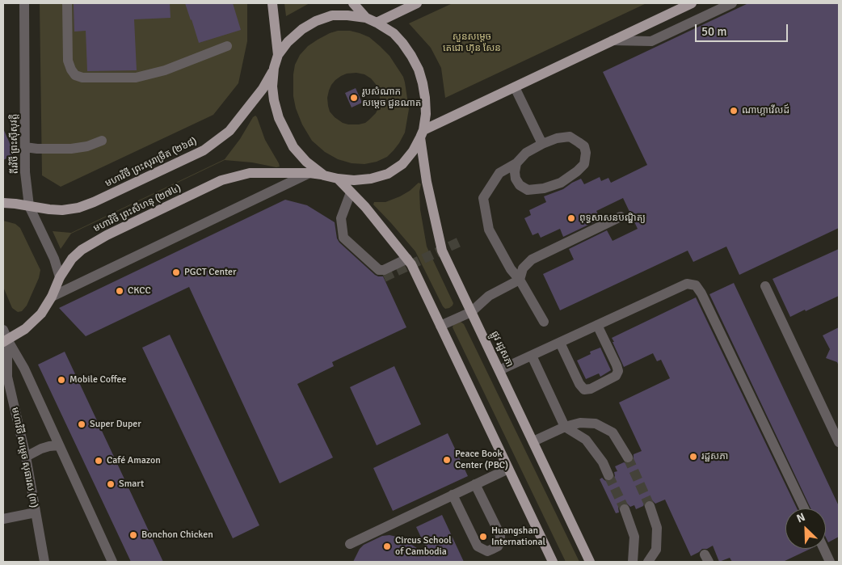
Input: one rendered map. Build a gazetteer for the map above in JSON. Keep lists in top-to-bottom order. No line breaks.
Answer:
{"streets":{"main road":["មហាវិថី ព្រះសុរាម្រឹត (២៦៨)","មហាវិថី ព្រះសីហនុ (២៧៤)","ផ្លូវ រដ្ឋសភា"],"street":["តីរវិថី ព្រះស៊ីសុវត្តិ","មហាវិថី សម្តេច សុធារស (៣)"]},"crossings":[["តីរវិថី ព្រះស៊ីសុវត្តិ","មហាវិថី ព្រះសុរាម្រឹត (២៦៨)"],["តីរវិថី ព្រះស៊ីសុវត្តិ","មហាវិថី ព្រះសីហនុ (២៧៤)"],["មហាវិថី ព្រះសីហនុ (២៧៤)","មហាវិថី សម្តេច សុធារស (៣)"]],"parks":["សួនសម្តេច តេជោ ហ៊ុន សែន"],"places":["រូបសំណាក សម្ដេច ជួនណាត","ណាហ្គាវើលដ៍","ពុទ្ធសាសនបណ្ឌិត្យ","PGCT Center","CKCC","Mobile Coffee","Super Duper","រដ្ឋសភា","Peace Book Center (PBC)","Café Amazon","Smart","Bonchon Chicken","Huangshan International","Circus School of Cambodia"],"scale_bar":"50 m","north":"top left"}
